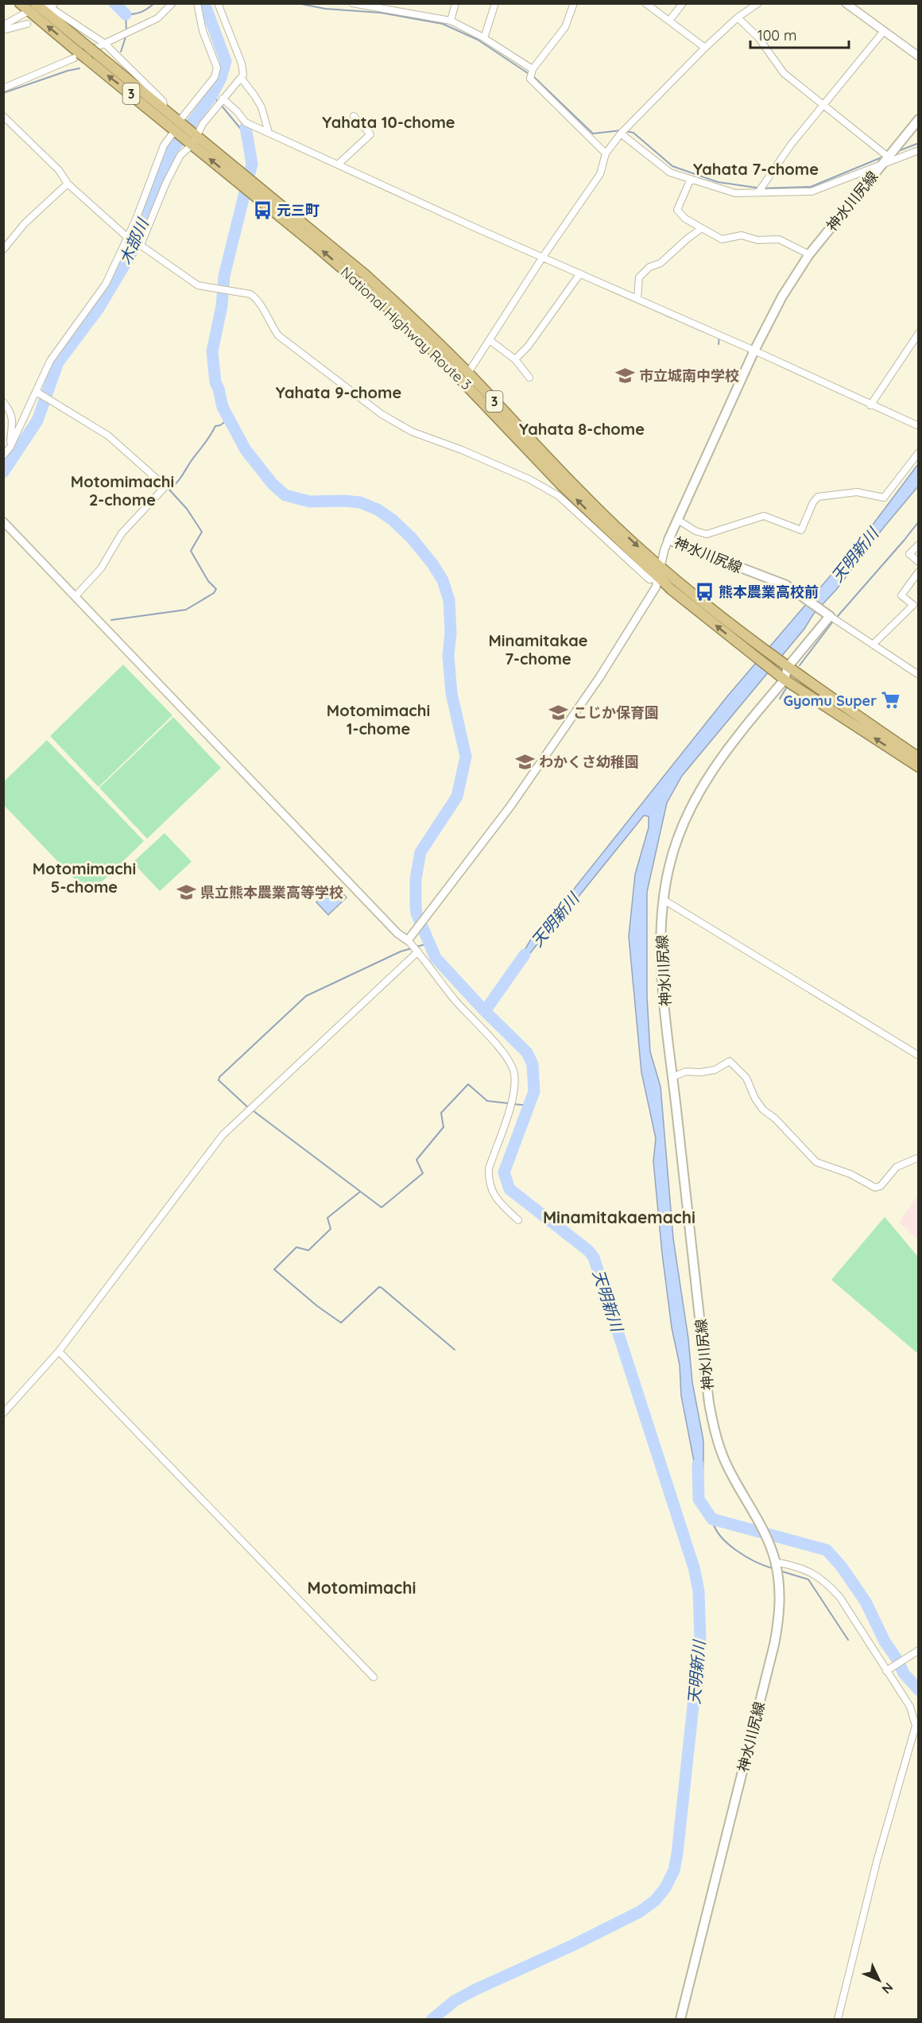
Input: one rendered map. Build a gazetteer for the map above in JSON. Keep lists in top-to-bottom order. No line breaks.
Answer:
{"streets":{"highway":["3","National Highway Route 3"],"main road":["神水川尻線"]},"crossings":[["神水川尻線","National Highway Route 3"]],"districts":["Yahata 10-chome","Yahata 7-chome","Yahata 9-chome","Yahata 8-chome","Motomimachi 2-chome","Minamitakae 7-chome","Motomimachi 1-chome","Motomimachi 5-chome","Minamitakaemachi","Motomimachi"],"water":["木部川","天明新川"],"places":{"bus stop":["元三町","熊本農業高校前"],"school or university":["市立城南中学校","こじか保育園","わかくさ幼稚園","県立熊本農業高等学校"],"supermarket":["Gyomu Super"]},"scale_bar":"100 m","north":"bottom right"}
